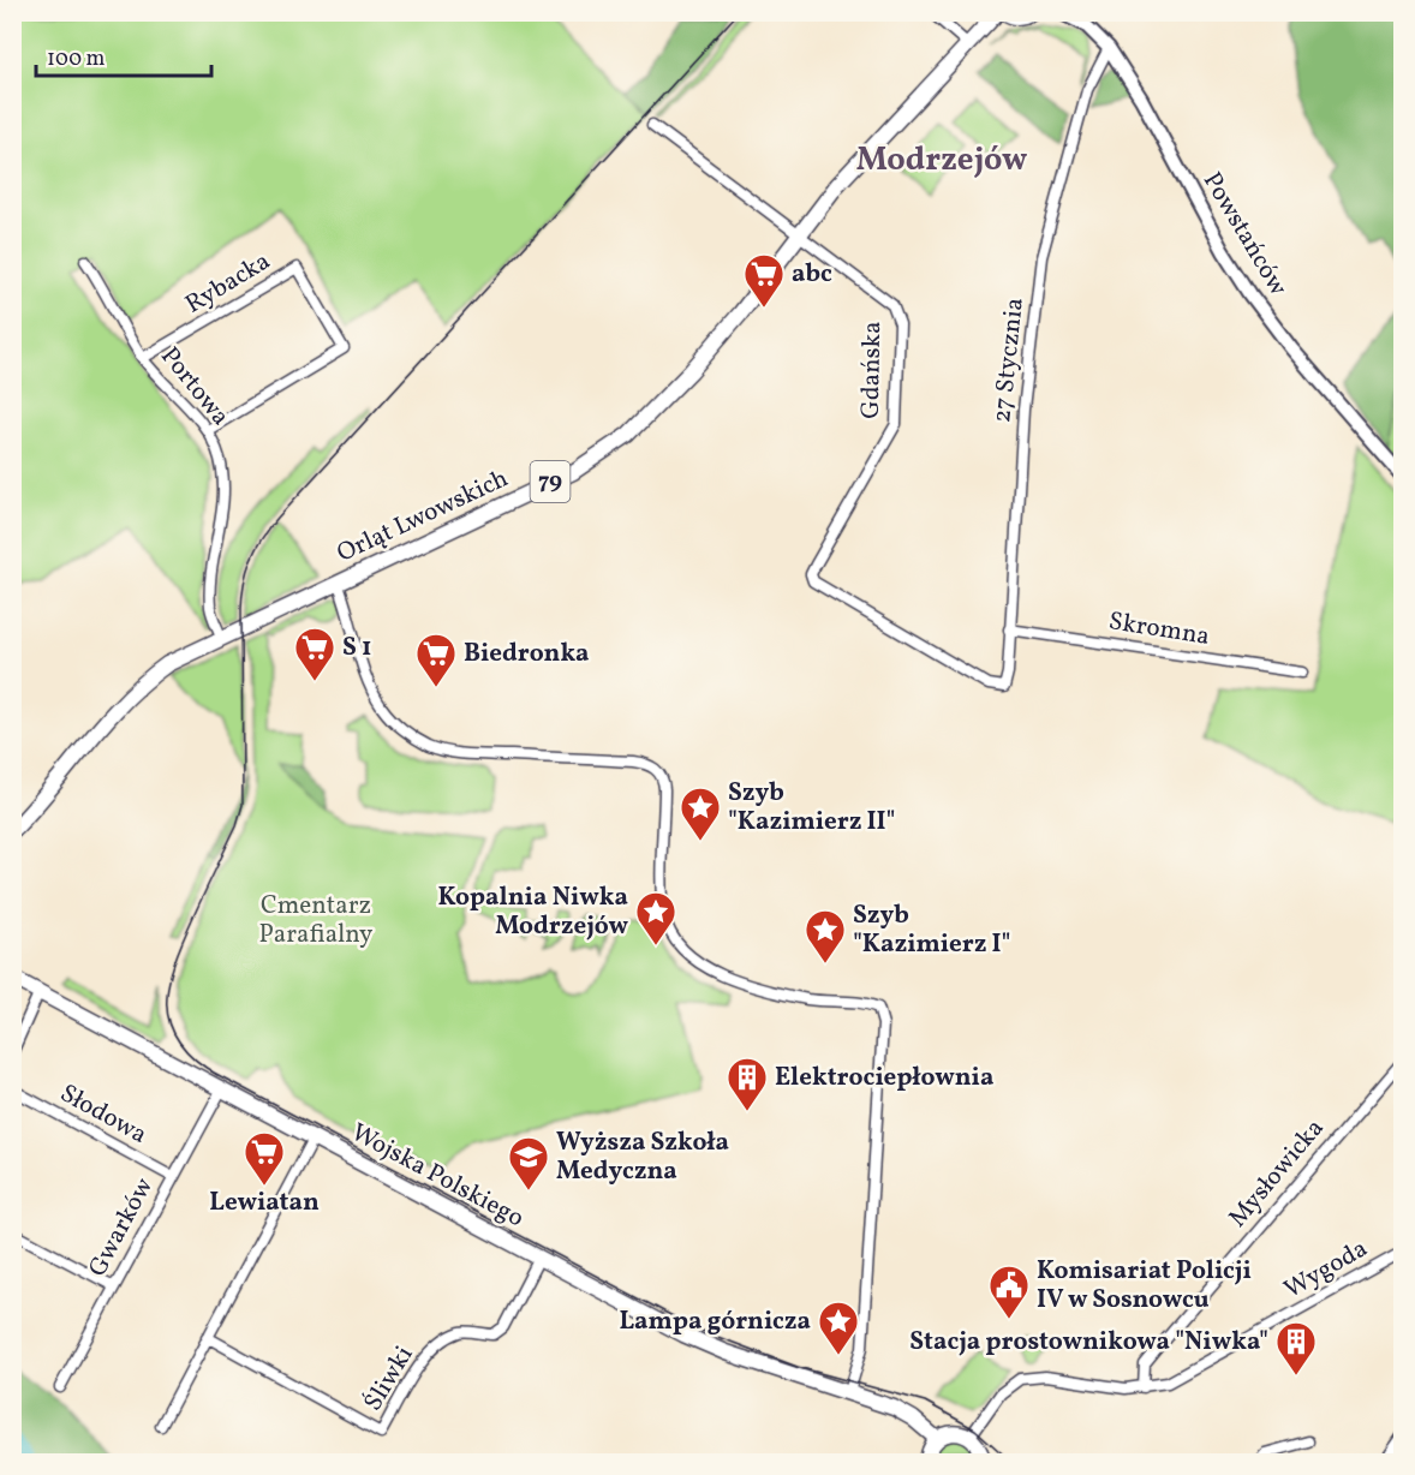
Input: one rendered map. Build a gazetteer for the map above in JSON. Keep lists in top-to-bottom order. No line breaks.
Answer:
{"streets":{"main road":["79","Orląt Lwowskich","Wojska Polskiego"],"street":["Powstańców","Rybacka","27 Stycznia","Gdańska","Portowa","Skromna","Słodowa","Mysłowicka","Gwarków","Wygoda","Śliwki"]},"crossings":[["Powstańców","27 Stycznia"],["Rybacka","Portowa"],["27 Stycznia","Gdańska"],["27 Stycznia","Skromna"],["Gdańska","Orląt Lwowskich"],["Portowa","Orląt Lwowskich"],["Słodowa","Gwarków"],["Mysłowicka","Wygoda"],["Wojska Polskiego","Gwarków"],["Wojska Polskiego","Śliwki"]],"districts":["Modrzejów"],"parks":["Cmentarz Parafialny"],"places":{"supermarket":["abc","S 1","Biedronka","Lewiatan"],"place":["Szyb \"Kazimierz II\"","Kopalnia Niwka Modrzejów","Szyb \"Kazimierz I\"","Lampa górnicza"],"building":["Elektrociepłownia","Stacja prostownikowa \"Niwka\""],"school or university":["Wyższa Szkoła Medyczna"],"public building":["Komisariat Policji IV w Sosnowcu"]},"scale_bar":"100 m"}
